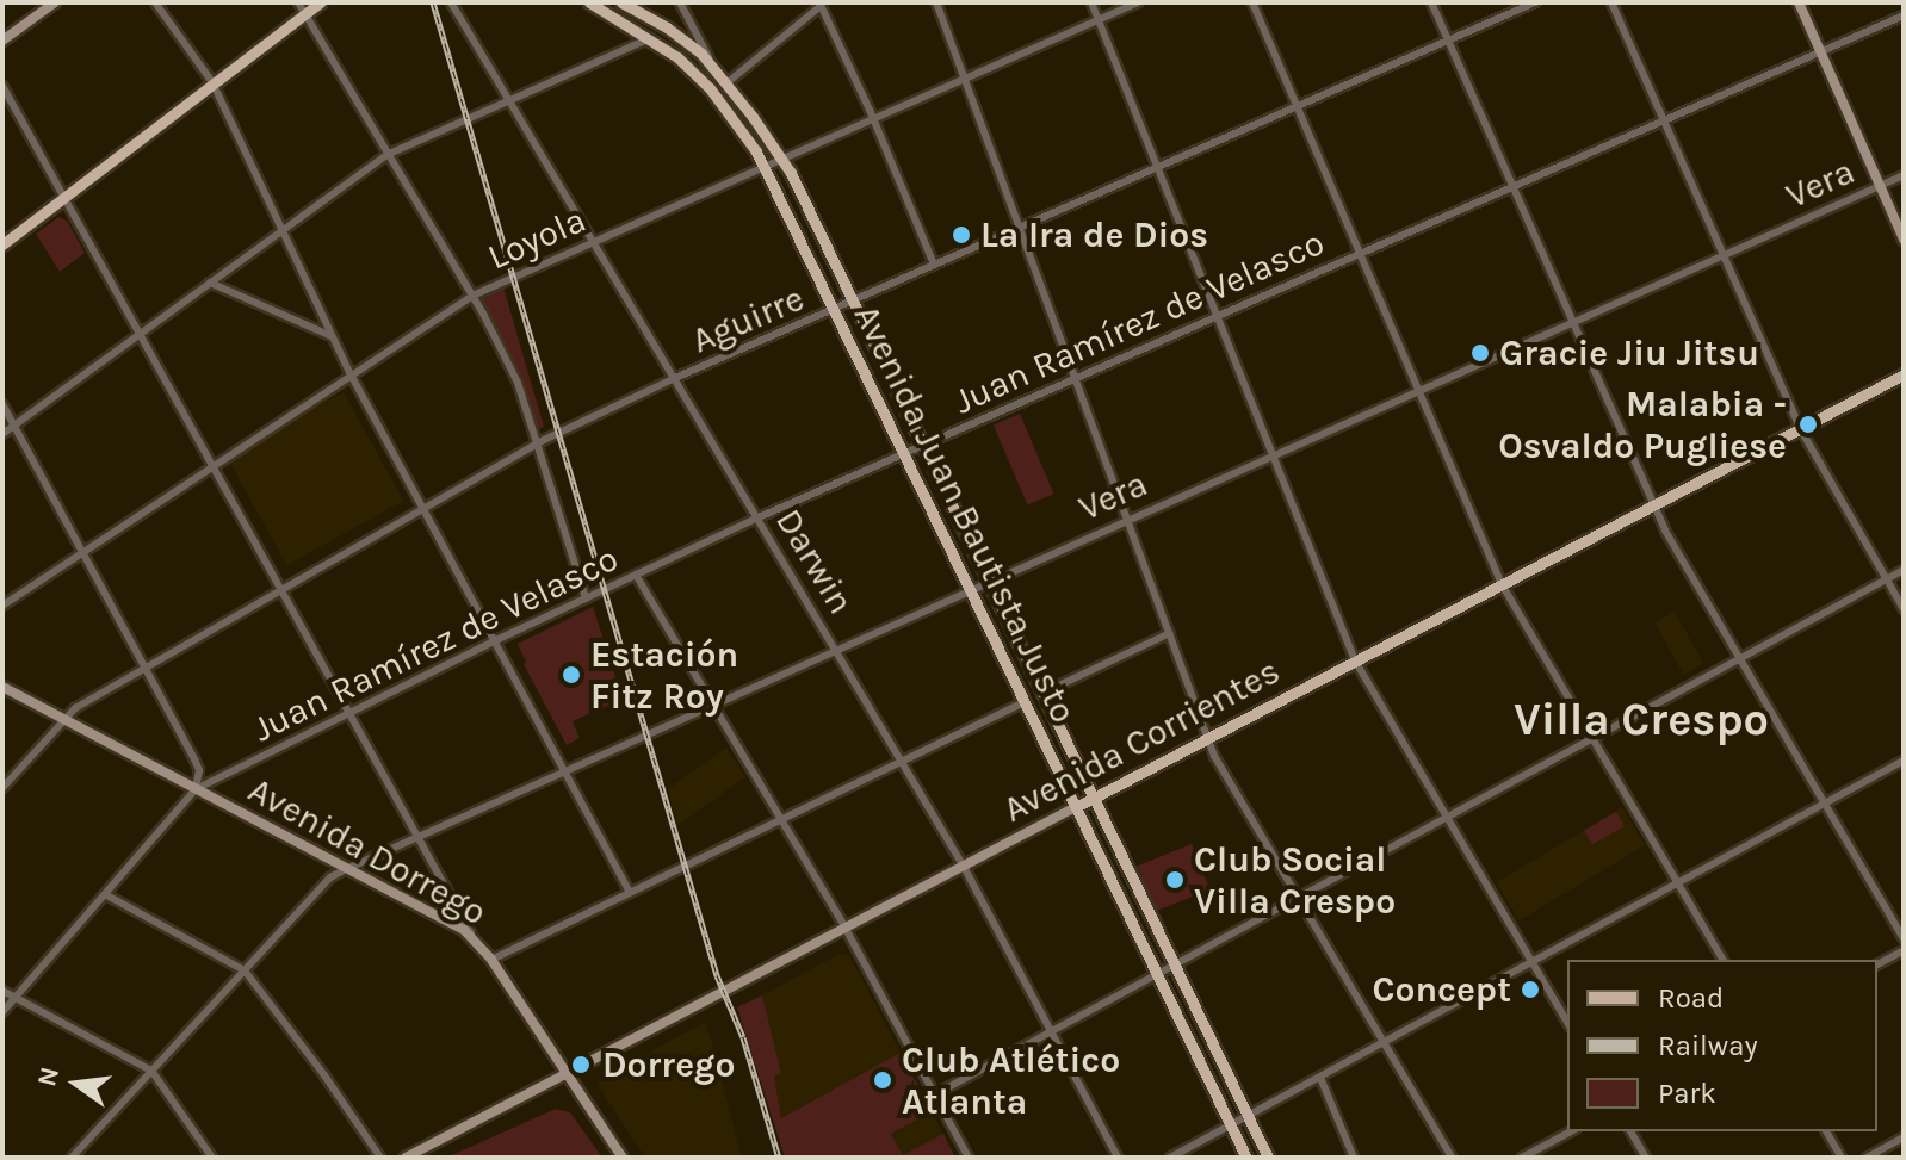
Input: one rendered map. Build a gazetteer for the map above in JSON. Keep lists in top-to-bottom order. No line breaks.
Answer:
{"streets":{"main road":["Avenida Juan Bautista Justo","Avenida Corrientes","Avenida Dorrego"],"street":["Vera","Loyola","Aguirre","Juan Ramírez de Velasco","Darwin"]},"crossings":[["Vera","Avenida Juan Bautista Justo"],["Vera","Darwin"],["Vera","Avenida Dorrego"],["Loyola","Avenida Juan Bautista Justo"],["Loyola","Darwin"],["Aguirre","Avenida Juan Bautista Justo"],["Aguirre","Darwin"],["Aguirre","Avenida Dorrego"],["Juan Ramírez de Velasco","Avenida Juan Bautista Justo"],["Juan Ramírez de Velasco","Darwin"],["Juan Ramírez de Velasco","Avenida Dorrego"],["Avenida Juan Bautista Justo","Avenida Corrientes"],["Darwin","Avenida Corrientes"],["Avenida Corrientes","Avenida Dorrego"]],"districts":["Villa Crespo"],"places":["La Ira de Dios","Gracie Jiu Jitsu","Malabia - Osvaldo Pugliese","Estación Fitz Roy","Club Social Villa Crespo","Concept","Dorrego","Club Atlético Atlanta"],"legend":["Road","Railway","Park"],"north":"left"}
